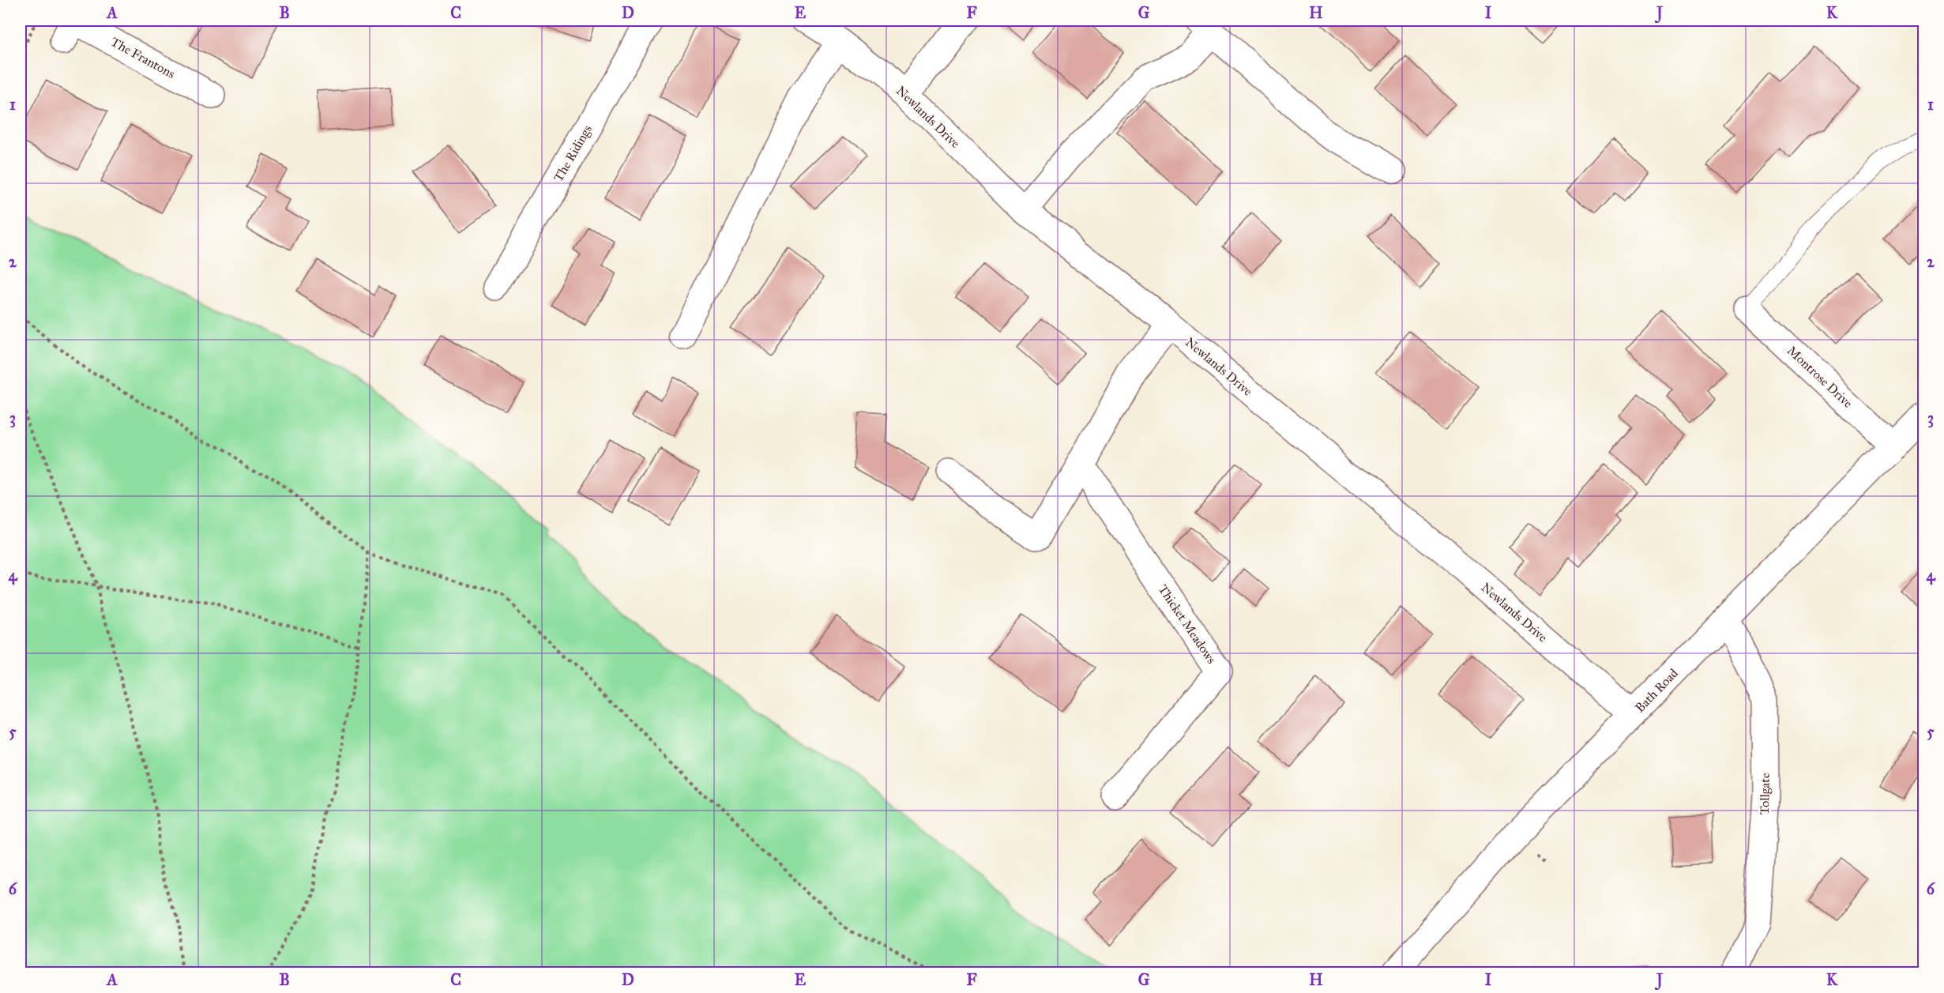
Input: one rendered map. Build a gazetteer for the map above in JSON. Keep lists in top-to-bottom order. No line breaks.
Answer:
{"streets":{"street":["The Frantons","Newlands Drive","The Ridings","Montrose Drive","Thicket Meadows","Bath Road","Tollgate"]},"crossings":[["Newlands Drive","Bath Road"],["Montrose Drive","Bath Road"],["Bath Road","Tollgate"]],"grid":{"columns":["A","B","C","D","E","F","G","H","I","J","K"],"rows":["1","2","3","4","5","6"]}}
